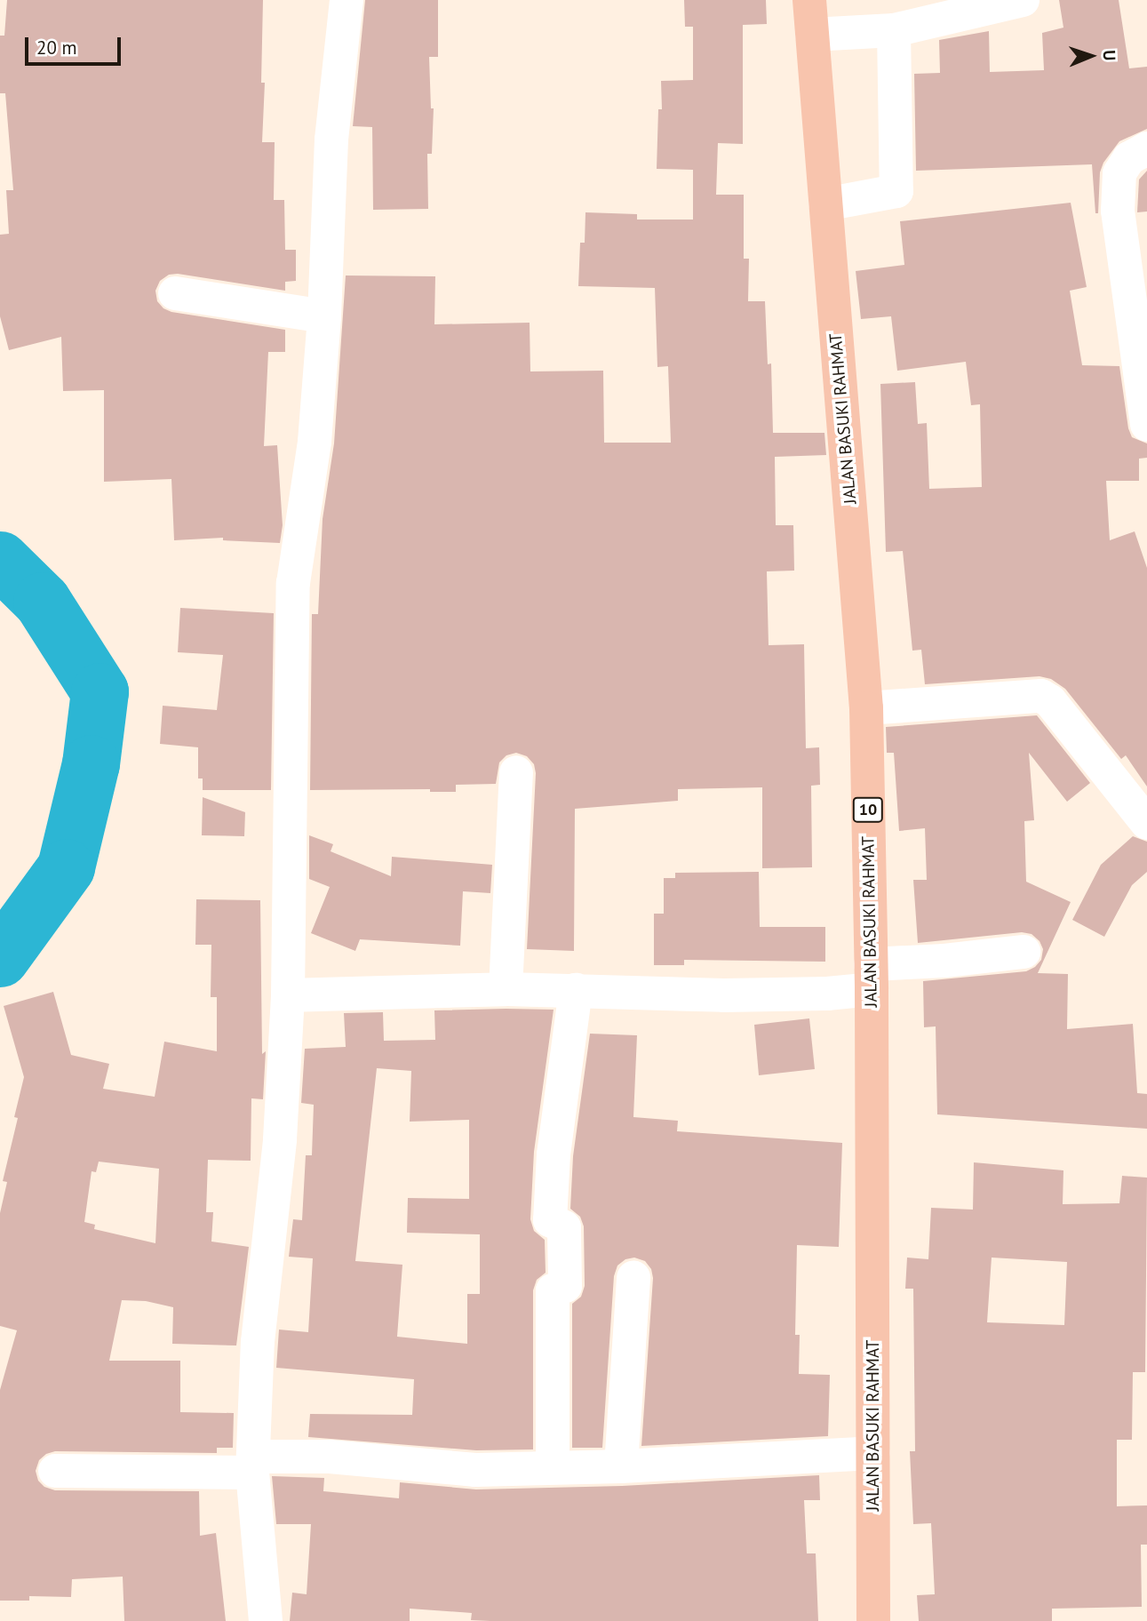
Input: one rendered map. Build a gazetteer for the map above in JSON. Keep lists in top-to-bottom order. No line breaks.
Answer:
{"streets":{"highway":["JALAN BASUKI RAHMAT","10"]},"scale_bar":"20 m","north":"right"}
